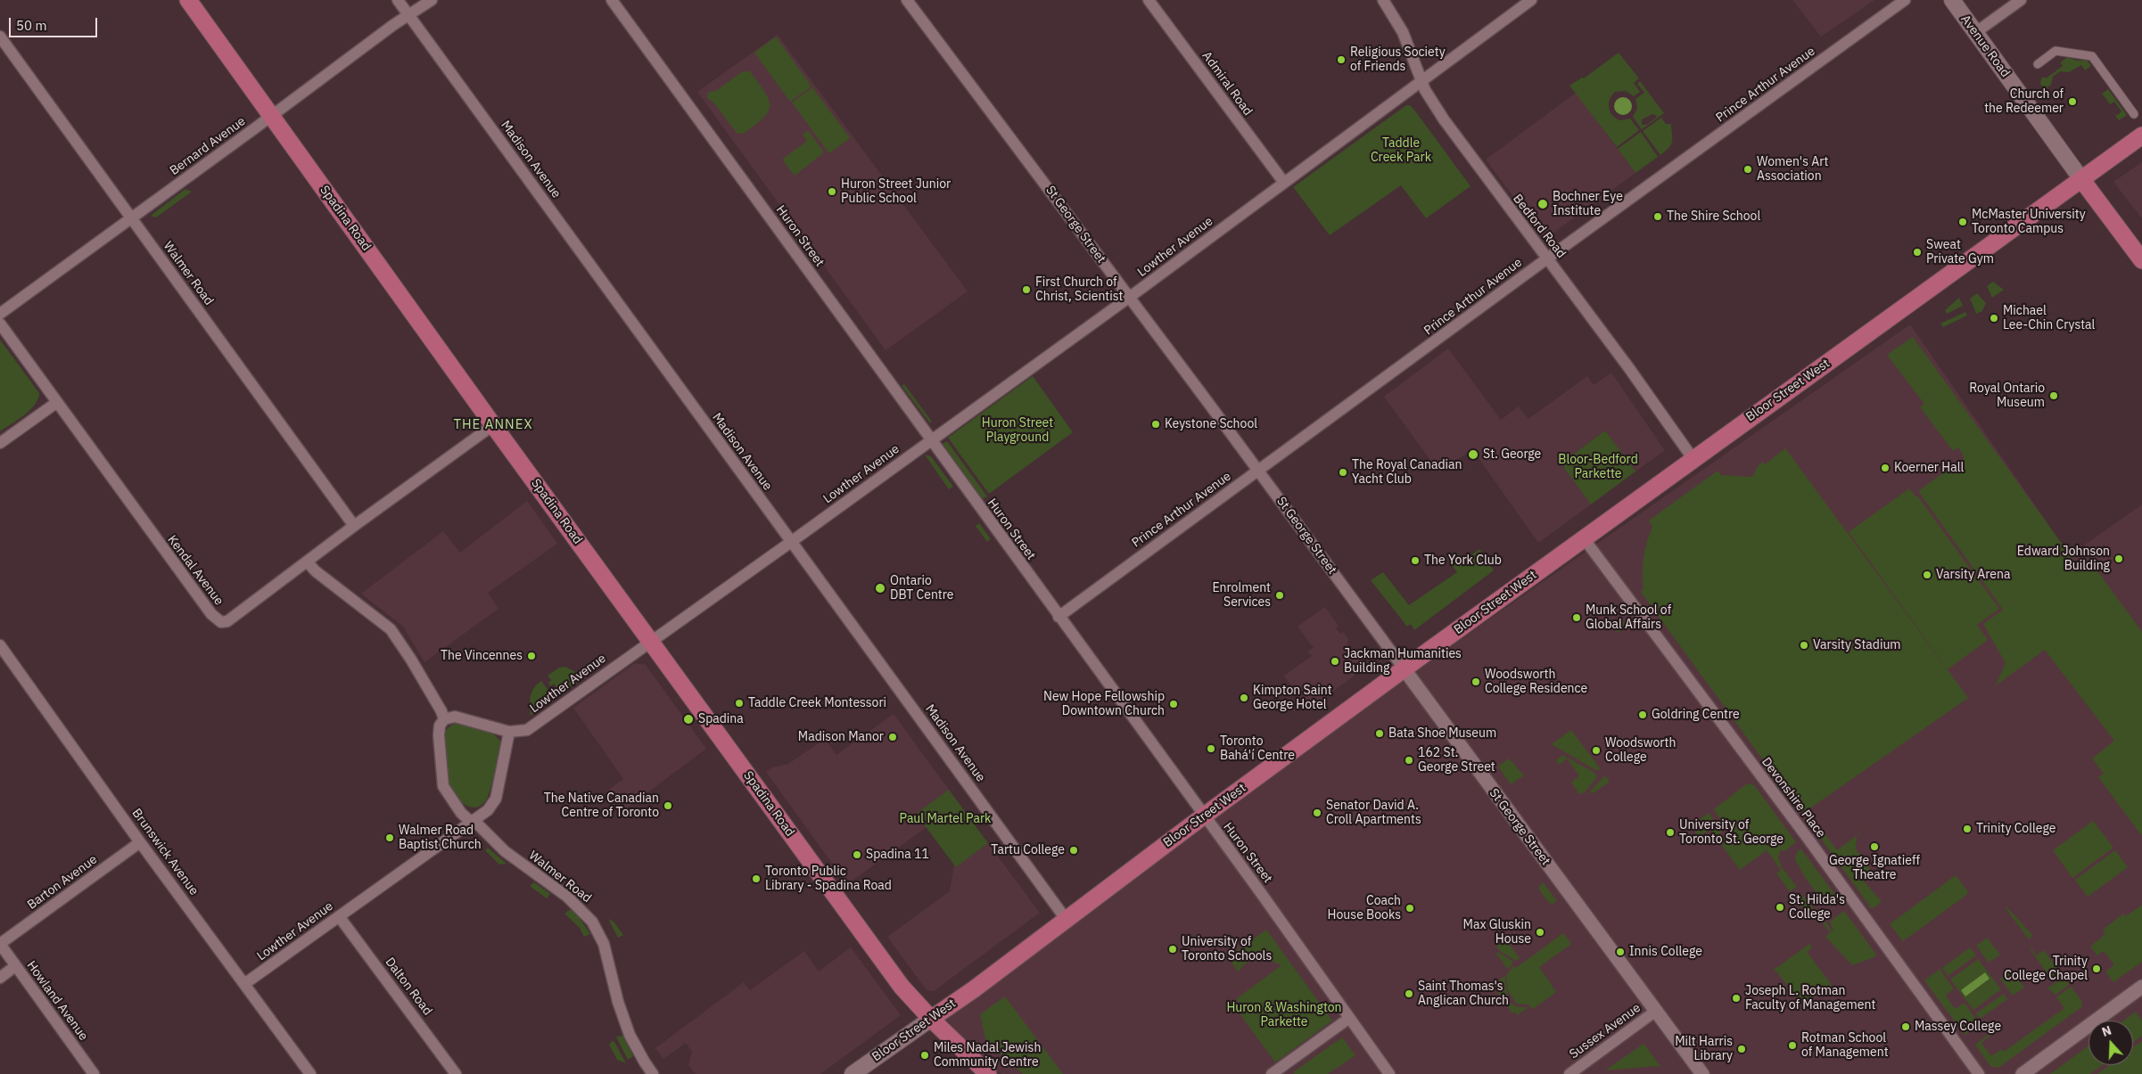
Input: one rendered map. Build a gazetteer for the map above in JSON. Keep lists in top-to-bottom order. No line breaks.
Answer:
{"streets":{"main road":["Avenue Road","Spadina Road","Bloor Street West"],"street":["Admiral Road","Prince Arthur Avenue","Bernard Avenue","Madison Avenue","St George Street","Bedford Road","Huron Street","Lowther Avenue","Walmer Road","Kendal Avenue","Devonshire Place","Brunswick Avenue","Barton Avenue","Dalton Road","Howland Avenue","Sussex Avenue"]},"crossings":[["Avenue Road","Bloor Street West"],["Admiral Road","Lowther Avenue"],["Prince Arthur Avenue","St George Street"],["Prince Arthur Avenue","Bedford Road"],["Prince Arthur Avenue","Huron Street"],["Bernard Avenue","Madison Avenue"],["Bernard Avenue","Spadina Road"],["Bernard Avenue","Walmer Road"],["Madison Avenue","Lowther Avenue"],["Madison Avenue","Bloor Street West"],["Spadina Road","Lowther Avenue"],["Spadina Road","Bloor Street West"],["Spadina Road","Kendal Avenue"],["St George Street","Lowther Avenue"],["St George Street","Bloor Street West"],["St George Street","Sussex Avenue"],["Bedford Road","Lowther Avenue"],["Bedford Road","Bloor Street West"],["Huron Street","Lowther Avenue"],["Huron Street","Bloor Street West"],["Lowther Avenue","Walmer Road"],["Lowther Avenue","Brunswick Avenue"],["Lowther Avenue","Dalton Road"],["Walmer Road","Kendal Avenue"],["Bloor Street West","Devonshire Place"],["Brunswick Avenue","Barton Avenue"],["Barton Avenue","Howland Avenue"]],"districts":["THE ANNEX"],"parks":["Taddle Creek Park","Huron Street Playground","Bloor-Bedford Parkette","Paul Martel Park","Huron & Washington Parkette"],"places":["Religious Society of Friends","Church of the Redeemer","Women's Art Association","Huron Street Junior Public School","Bochner Eye Institute","The Shire School","McMaster University Toronto Campus","Sweat Private Gym","First Church of Christ, Scientist","Michael Lee-Chin Crystal","Royal Ontario Museum","Keystone School","St. George","Koerner Hall","The Royal Canadian Yacht Club","Edward Johnson Building","The York Club","Varsity Arena","Ontario DBT Centre","Enrolment Services","Munk School of Global Affairs","Varsity Stadium","The Vincennes","Jackman Humanities Building","Woodsworth College Residence","Kimpton Saint George Hotel","Taddle Creek Montessori","New Hope Fellowship Downtown Church","Goldring Centre","Spadina","Bata Shoe Museum","Madison Manor","Toronto Bahá'í Centre","Woodsworth College","162 St. George Street","The Native Canadian Centre of Toronto","Senator David A. Croll Apartments","Trinity College","University of Toronto St. George","Walmer Road Baptist Church","George Ignatieff Theatre","Tartu College","Spadina 11","Toronto Public Library - Spadina Road","St. Hilda's College","Coach House Books","Max Gluskin House","University of Toronto Schools","Innis College","Trinity College Chapel","Saint Thomas's Anglican Church","Joseph L. Rotman Faculty of Management","Massey College","Rotman School of Management","Milt Harris Library","Miles Nadal Jewish Community Centre"],"scale_bar":"50 m","north":"top"}
